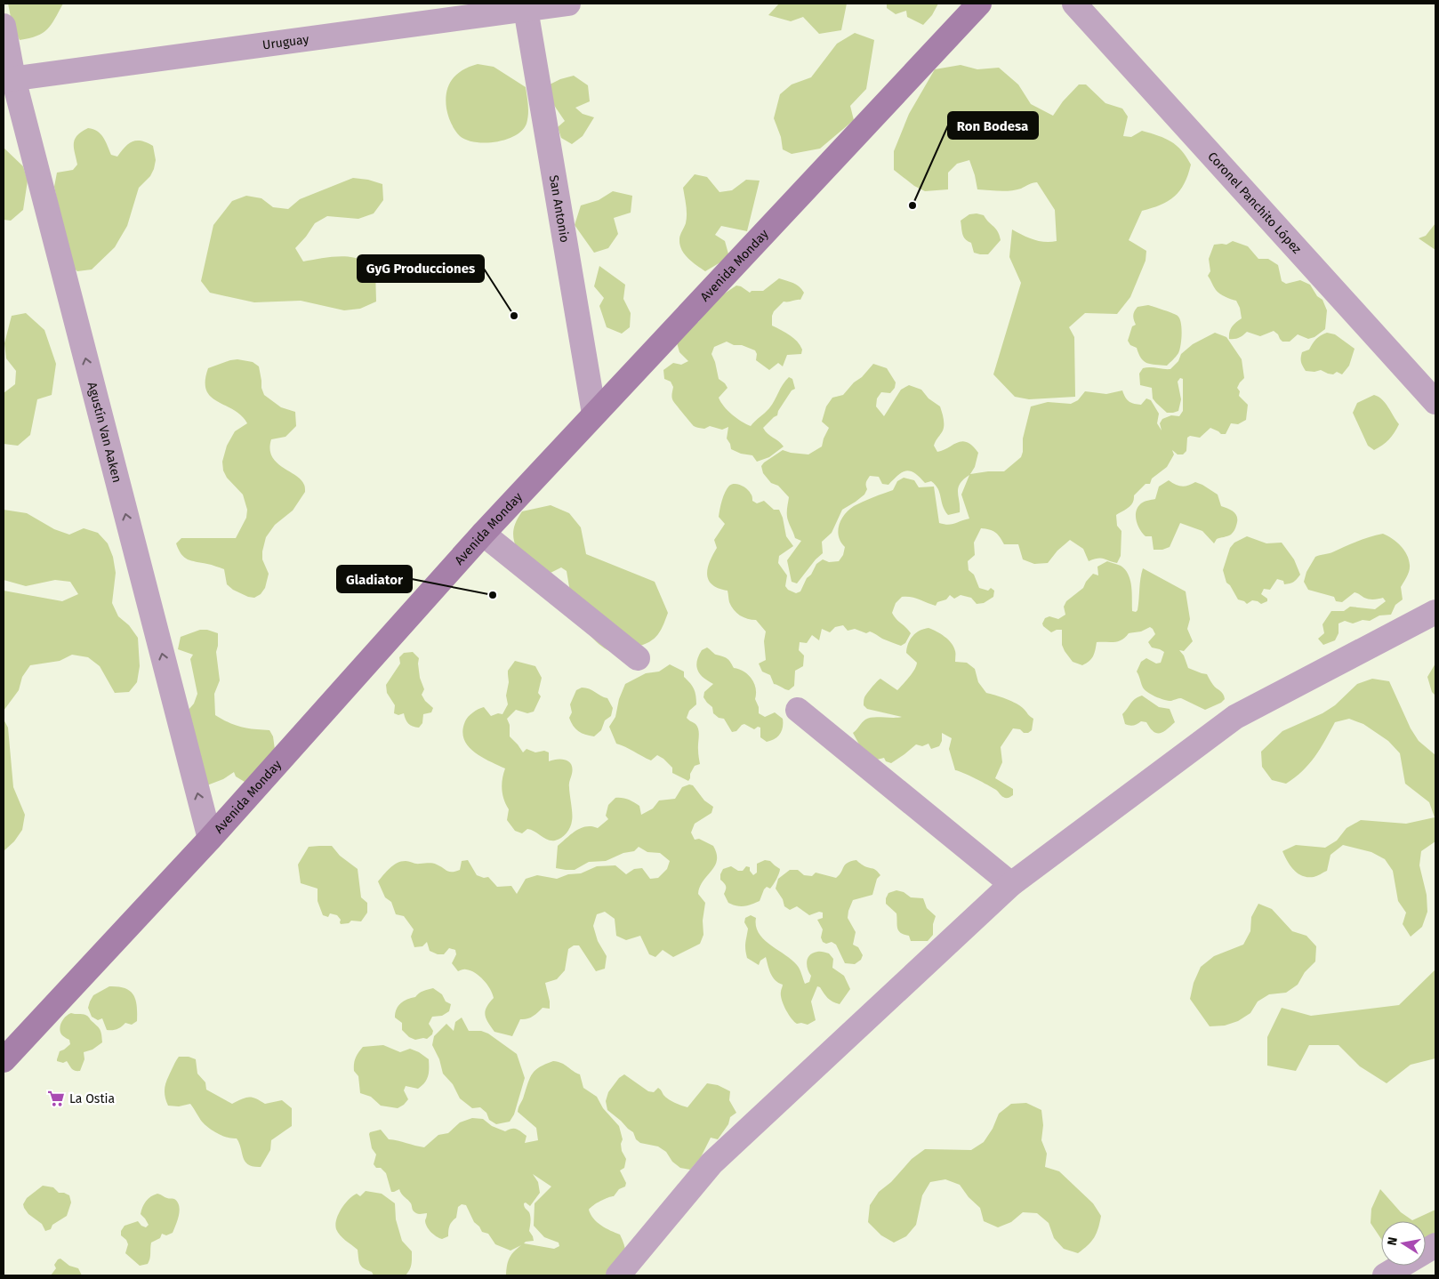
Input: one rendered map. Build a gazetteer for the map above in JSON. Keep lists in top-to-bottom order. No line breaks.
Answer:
{"streets":{"main road":["Avenida Monday"],"street":["Uruguay","Coronel Panchito López","San Antonio","Agustín Van Aaken"]},"crossings":[["Uruguay","San Antonio"],["Uruguay","Agustín Van Aaken"],["San Antonio","Avenida Monday"],["Avenida Monday","Agustín Van Aaken"]],"one_way":["Agustín Van Aaken"],"places":{"other":["Ron Bodesa","GyG Producciones","Gladiator"],"supermarket":["La Ostia"]},"north":"left"}
